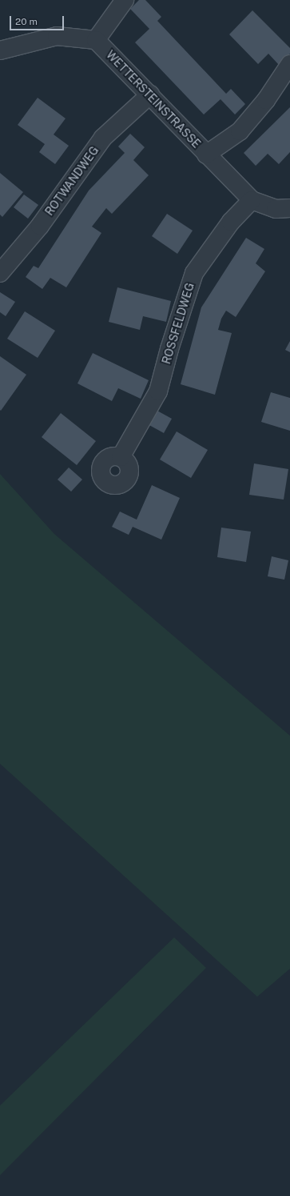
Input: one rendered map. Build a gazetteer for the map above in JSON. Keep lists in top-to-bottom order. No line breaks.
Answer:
{"streets":{"street":["WETTERSTEINSTRASSE","ROTWANDWEG","ROSSFELDWEG"]},"crossings":[["WETTERSTEINSTRASSE","ROTWANDWEG"],["WETTERSTEINSTRASSE","ROSSFELDWEG"]],"scale_bar":"20 m"}
